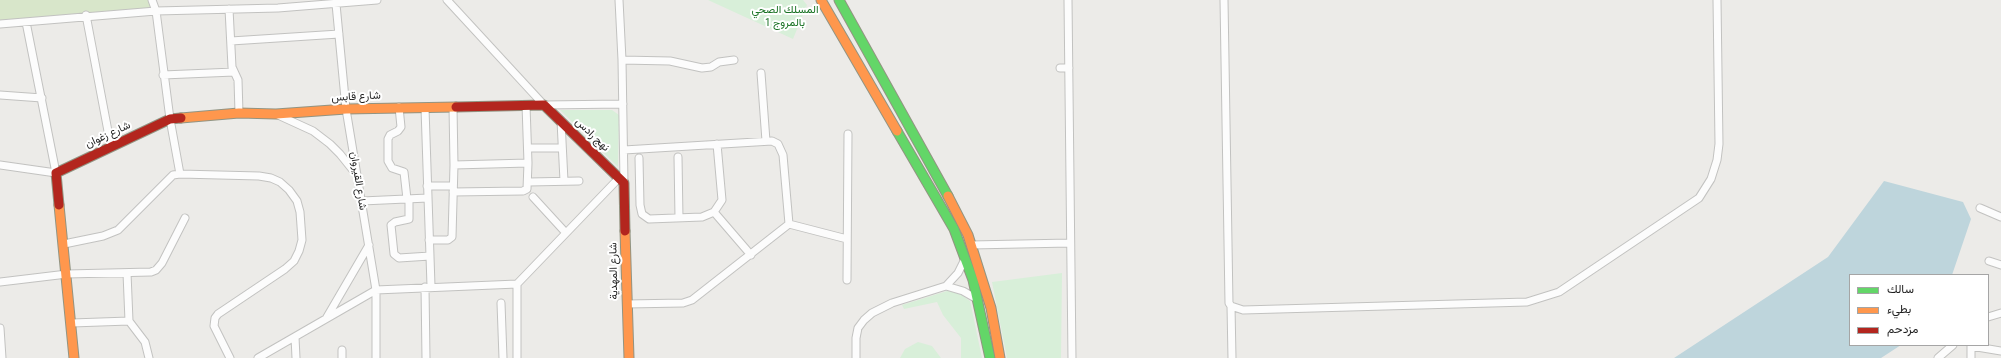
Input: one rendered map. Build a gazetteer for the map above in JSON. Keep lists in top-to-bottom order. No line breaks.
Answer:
{"streets":{"main road":["شارع قابس","شارع زغوان","نهج رادس","شارع المهدية"],"street":["شارع القيروان"]},"crossings":[["شارع قابس","شارع زغوان"],["شارع قابس","نهج رادس"],["شارع قابس","شارع القيروان"],["نهج رادس","شارع المهدية"]],"parks":["المسلك الصحي بالمروج 1"],"legend":["سالك","بطيء","مزدحم"]}
